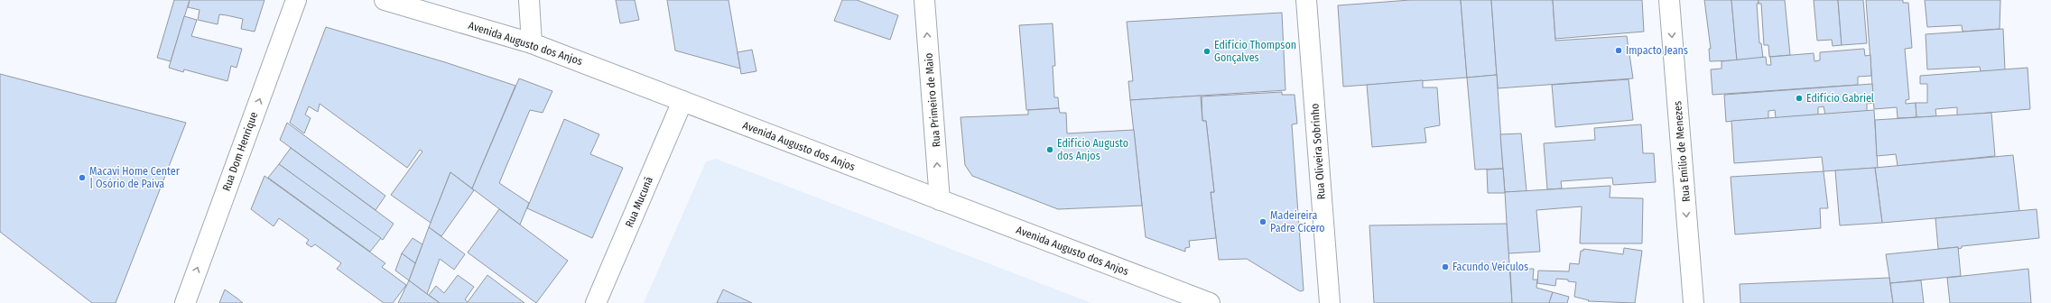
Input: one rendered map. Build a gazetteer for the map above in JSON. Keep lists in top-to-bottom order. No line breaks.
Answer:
{"streets":{"street":["Avenida Augusto dos Anjos","Rua Primeiro de Maio","Rua Dom Henrique","Rua Oliveira Sobrinho","Rua Emílio de Menezes","Rua Mucunã"]},"crossings":[["Avenida Augusto dos Anjos","Rua Primeiro de Maio"],["Avenida Augusto dos Anjos","Rua Mucunã"]],"one_way":["Rua Primeiro de Maio","Rua Dom Henrique","Rua Emílio de Menezes"],"places":["Impacto Jeans","Edifício Thompson Gonçalves","Edifício Gabriel","Edifício Augusto dos Anjos","Macavi Home Center | Osório de Paiva","Madeireira Padre Cícero","Facundo Veículos"]}
